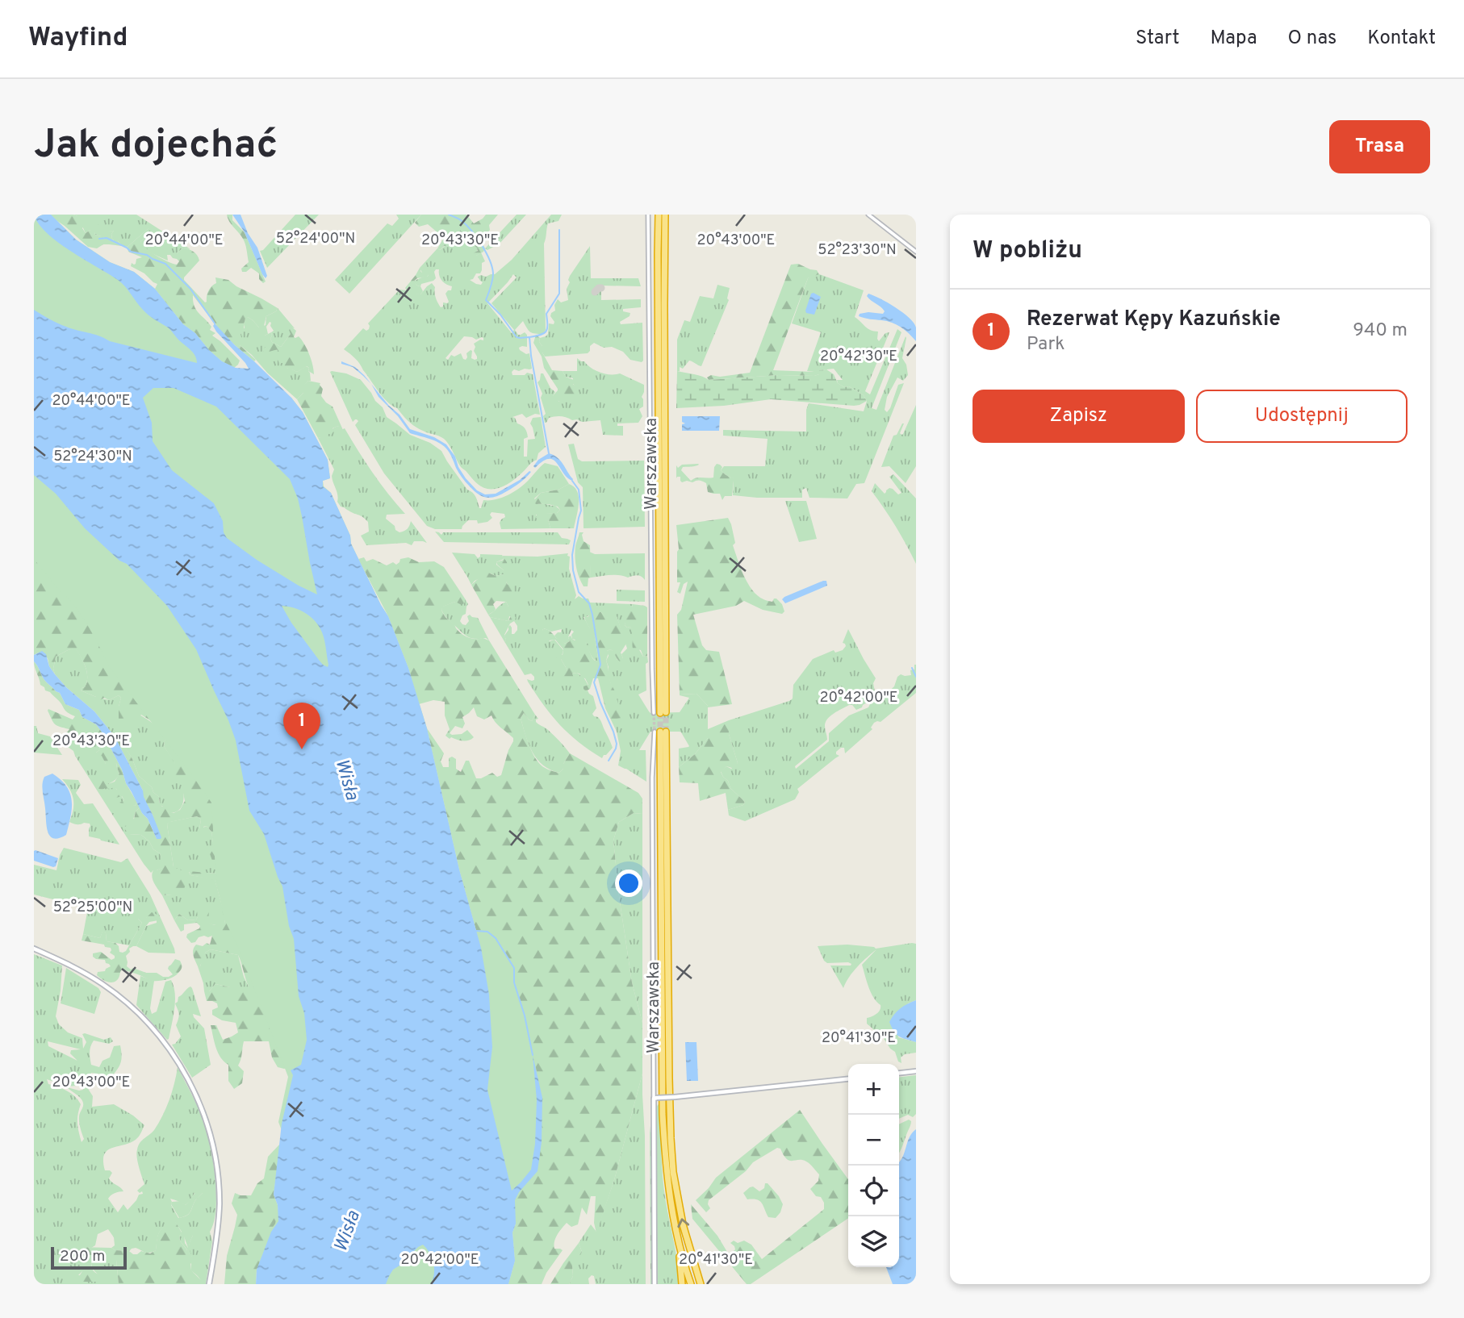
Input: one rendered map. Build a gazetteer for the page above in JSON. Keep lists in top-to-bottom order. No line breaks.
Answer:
{"streets":{"main road":["Warszawska"]},"water":["Wisła"],"scale_bar":"200 m","page":{"header":"Wayfind","nav":["Start","Mapa","O nas","Kontakt"],"buttons":["Trasa",["Zapisz","Udostępnij"]],"title":"Jak dojechać","heading":"W pobliżu","list":[{"mark":"1","name":"Rezerwat Kępy Kazuńskie","note":"Park","value":"940 m"}],"pins":"1","map_buttons":["+","−"],"scale":"200 m"},"coordinates":["52°24'00\"N","20°44'00\"E","20°43'30\"E","20°43'00\"E","52°23'30\"N","20°42'30\"E","52°24'30\"N","20°42'00\"E","52°25'00\"N","20°41'30\"E"]}
